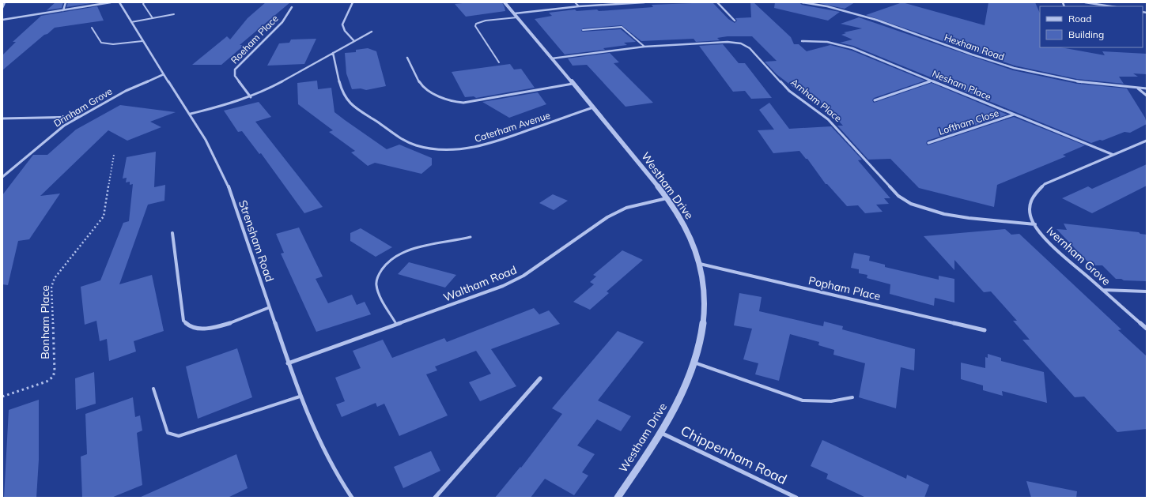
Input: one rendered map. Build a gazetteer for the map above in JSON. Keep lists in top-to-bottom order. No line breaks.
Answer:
{"streets":{"street":["Roeham Place","Hexham Road","Nesham Place","Arnham Place","Drinham Grove","Loftham Close","Caterham Avenue","Westham Drive","Strensham Road","Ivernham Grove","Waltham Road","Popham Place","Chippenham Road"],"path":["Bonham Place"]},"crossings":[["Nesham Place","Loftham Close"],["Nesham Place","Ivernham Grove"],["Arnham Place","Westham Drive"],["Arnham Place","Ivernham Grove"],["Drinham Grove","Strensham Road"],["Caterham Avenue","Westham Drive"],["Westham Drive","Waltham Road"],["Westham Drive","Popham Place"],["Westham Drive","Chippenham Road"],["Strensham Road","Waltham Road"]],"legend":["Road","Building"]}
